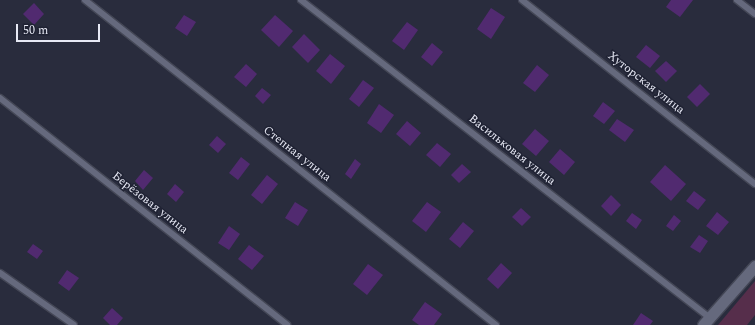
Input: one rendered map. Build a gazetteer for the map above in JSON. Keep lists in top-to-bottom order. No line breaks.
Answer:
{"streets":{"lane":["Хуторская улица","Васильковая улица","Степная улица","Берёзовая улица"]},"scale_bar":"50 m"}
